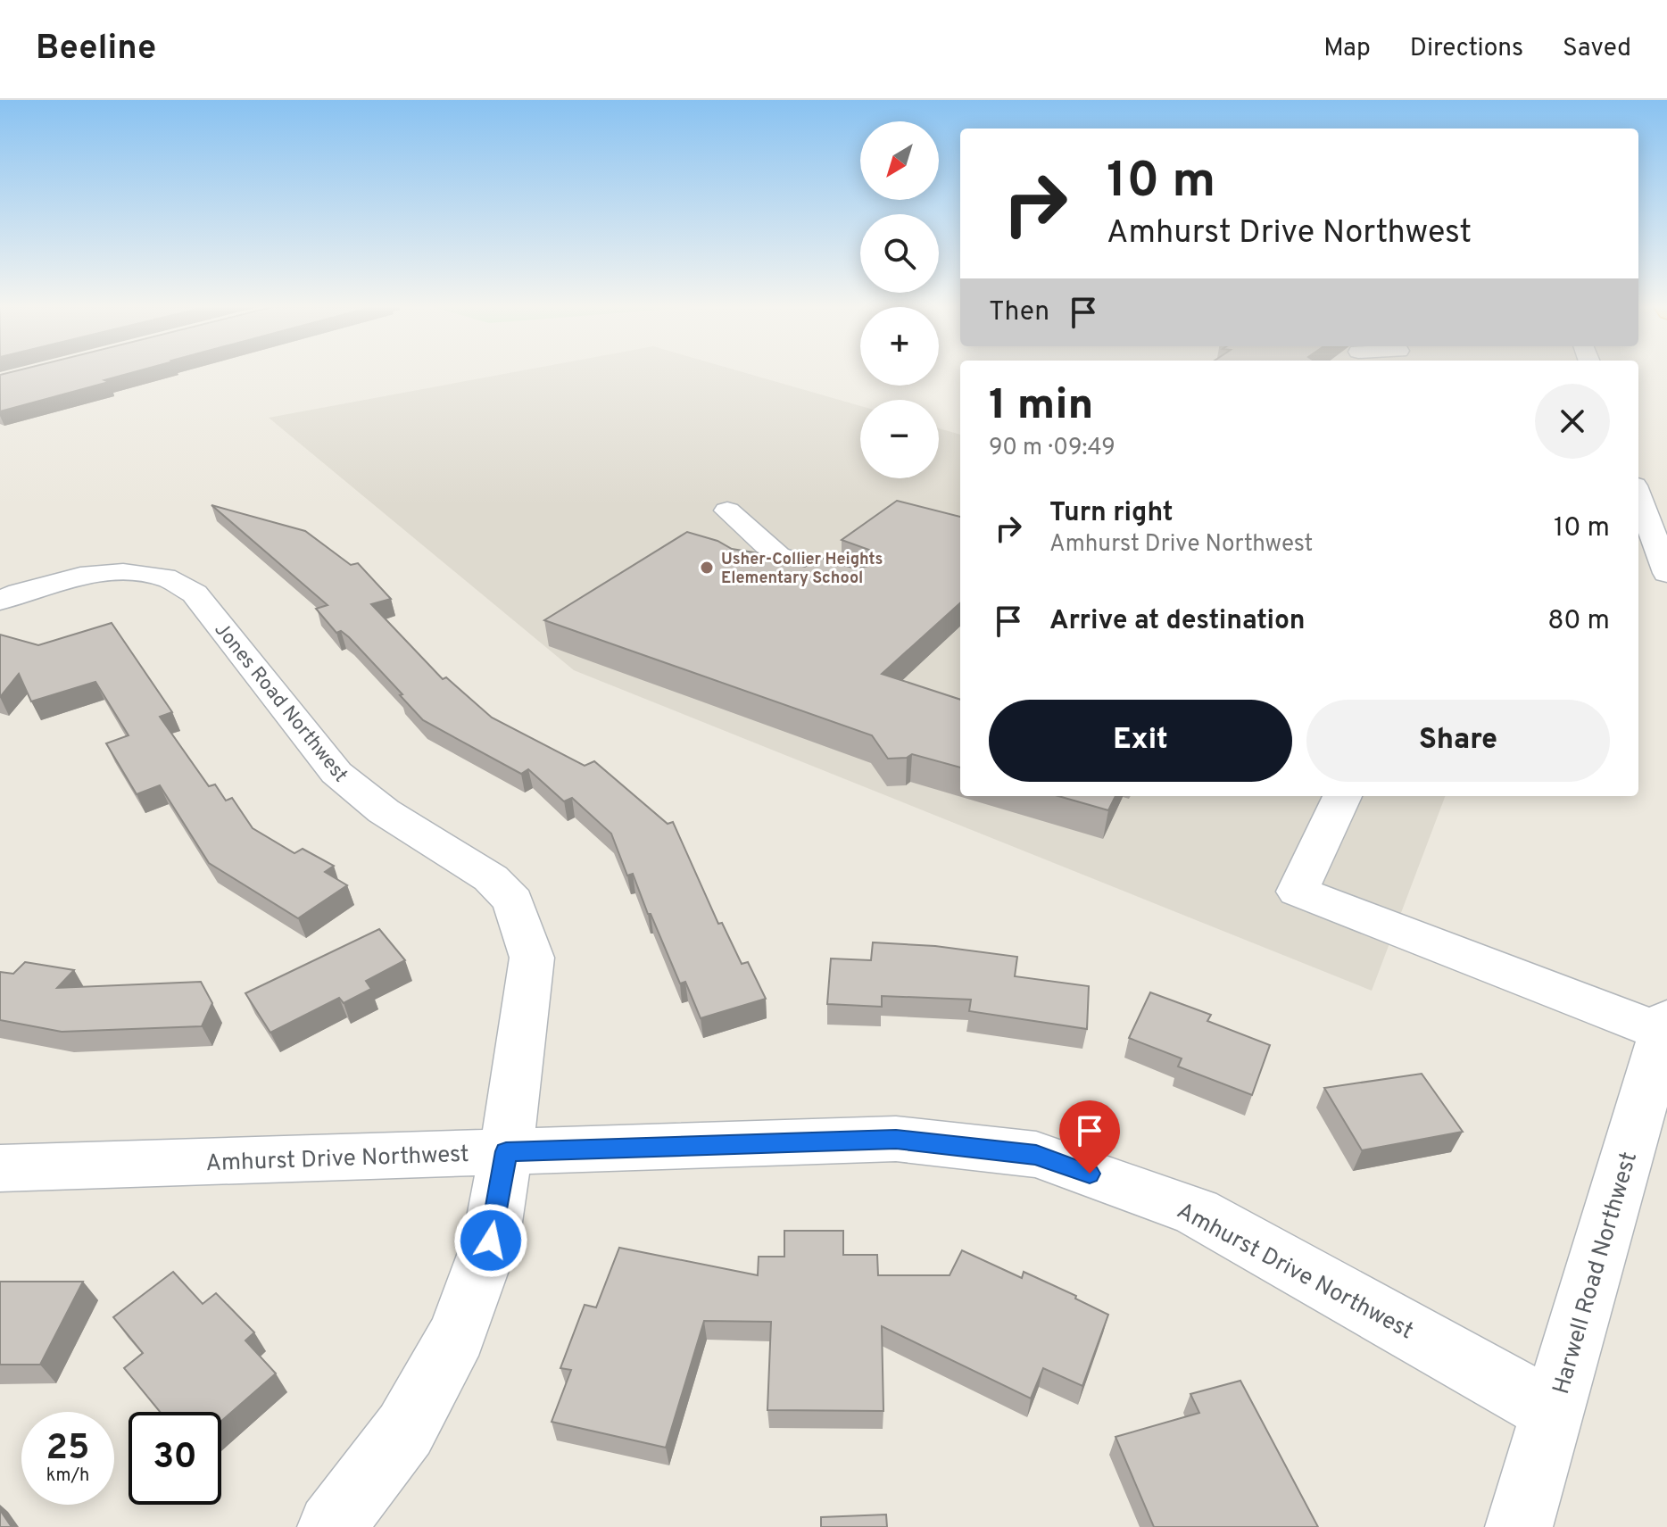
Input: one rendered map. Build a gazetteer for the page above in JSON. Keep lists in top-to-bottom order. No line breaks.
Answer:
{"streets":{"street":["Jones Road Northwest","Amhurst Drive Northwest","Harwell Road Northwest"]},"crossings":[["Jones Road Northwest","Amhurst Drive Northwest"],["Amhurst Drive Northwest","Harwell Road Northwest"]],"places":["Usher-Collier Heights Elementary School"],"north":"bottom left","page":{"header":"Beeline","nav":["Map","Directions","Saved"],"map_buttons":["+","−"],"turn":["10 m","Amhurst Drive Northwest"],"then":"Then","heading":["1 min","90 m · 09:49"],"list":[{"name":"Turn right","note":"Amhurst Drive Northwest","value":"10 m"},{"name":"Arrive at destination","value":"80 m"}],"buttons":["Exit","Share"],"speed":"25 km/h","limit":"30"}}
